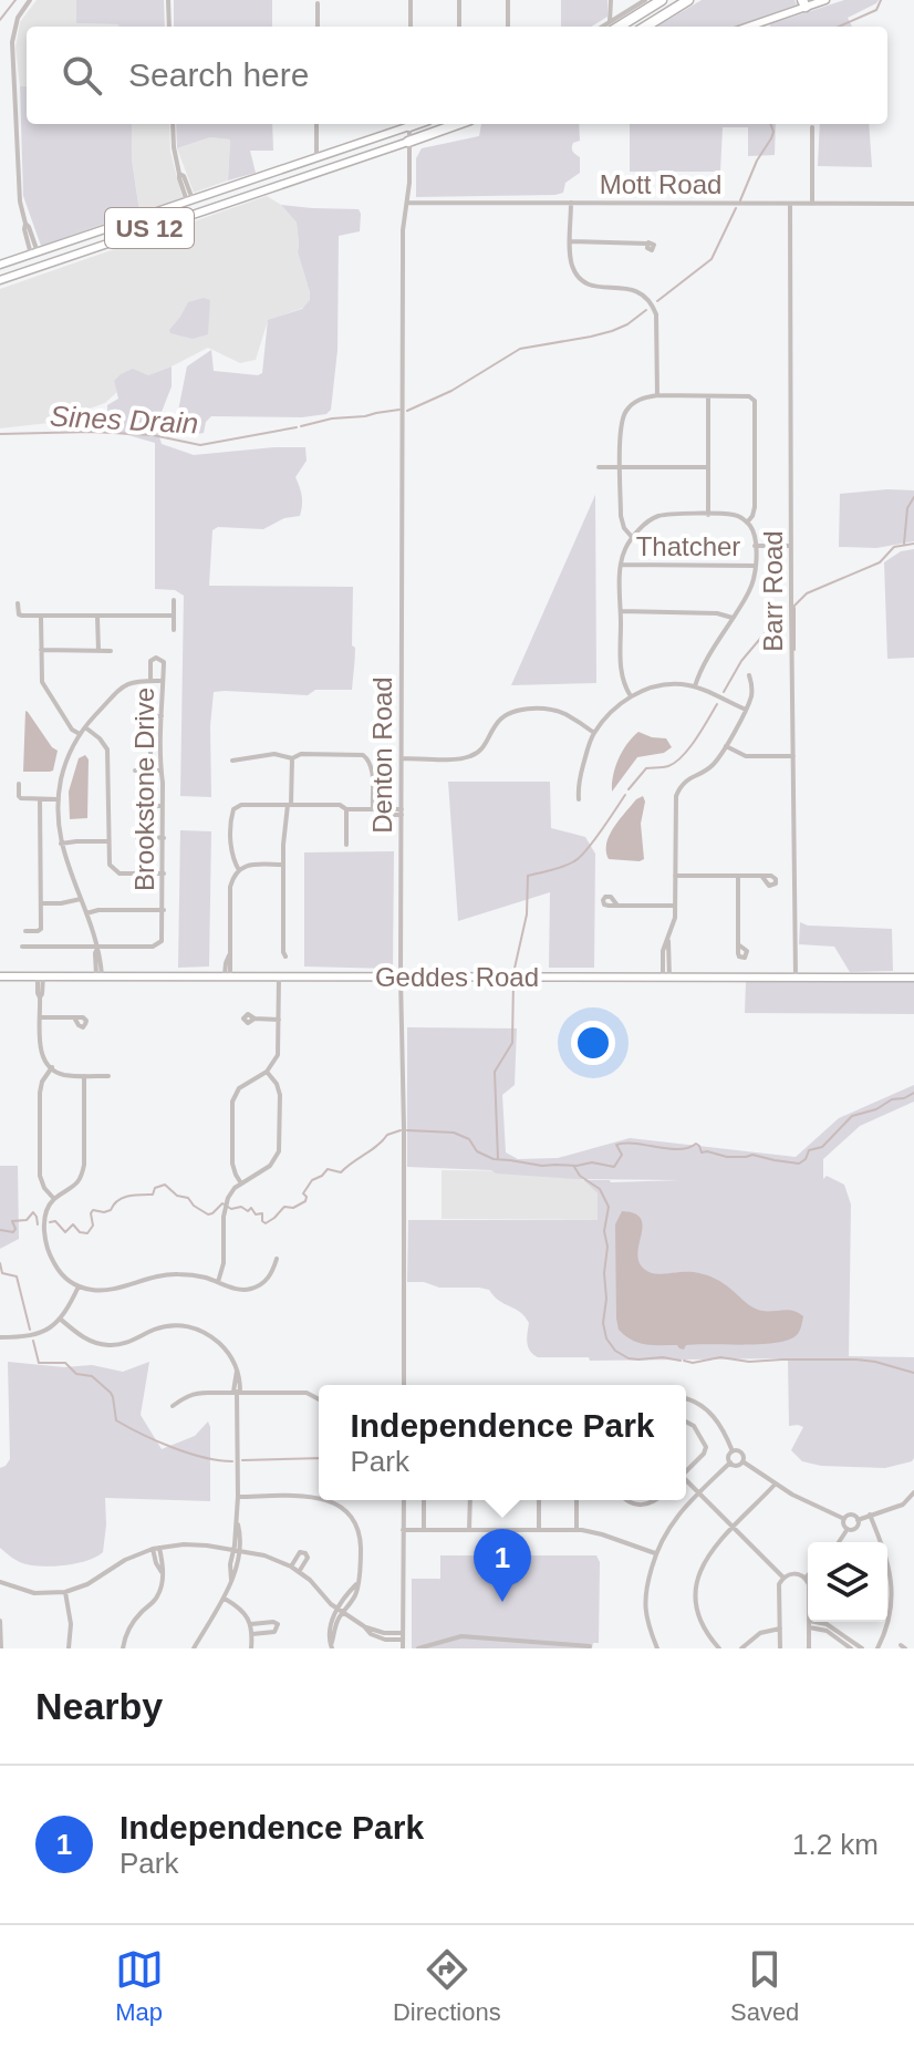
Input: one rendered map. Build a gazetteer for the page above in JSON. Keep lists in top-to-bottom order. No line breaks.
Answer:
{"streets":{"highway":["US 12"],"main road":["Geddes Road"],"street":["Mott Road","Thatcher","Barr Road","Denton Road","Brookstone Drive"]},"crossings":[["Mott Road","Barr Road"],["Mott Road","Denton Road"],["US 12","Denton Road"],["Barr Road","Geddes Road"],["Denton Road","Geddes Road"]],"water":["Sines Drain"],"page":{"search":"Search here","popup":["Independence Park","Park"],"pins":"1","heading":"Nearby","list":[{"mark":"1","name":"Independence Park","note":"Park","value":"1.2 km"}],"nav":["Map","Directions","Saved"]}}
